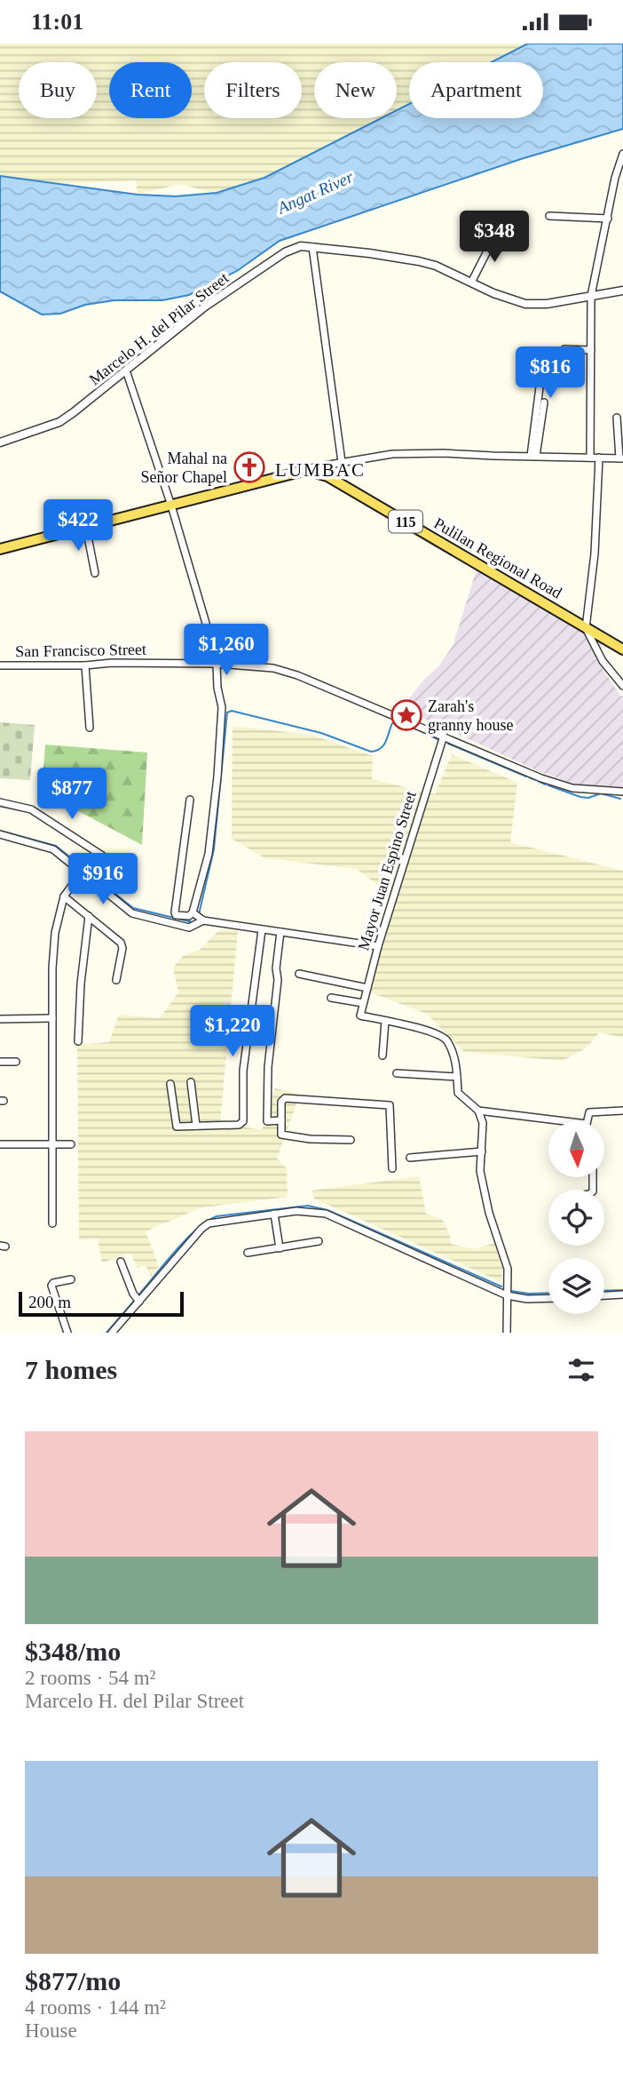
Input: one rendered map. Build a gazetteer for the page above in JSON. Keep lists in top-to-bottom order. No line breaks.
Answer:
{"streets":{"main road":["115","Pulilan Regional Road"],"street":["Marcelo H. del Pilar Street","San Francisco Street","Mayor Juan Espino Street"]},"crossings":[["San Francisco Street","Mayor Juan Espino Street"]],"districts":["LUMBAC"],"water":["Angat River"],"places":{"church":["Mahal na Señor Chapel"],"place":["Zarah's granny house"]},"scale_bar":"200 m","north":"bottom","page":{"status":"11:01","chip":["Buy","Rent","Filters","New","Apartment"],"price":["$348","$816","$422","$1,260","$877","$916","$1,220"],"scale":"200 m","heading":"7 homes","list":[{"name":"$348/mo","note":"2 rooms · 54 m² · Marcelo H. del Pilar Street"},{"name":"$877/mo","note":"4 rooms · 144 m² · House"}]}}
